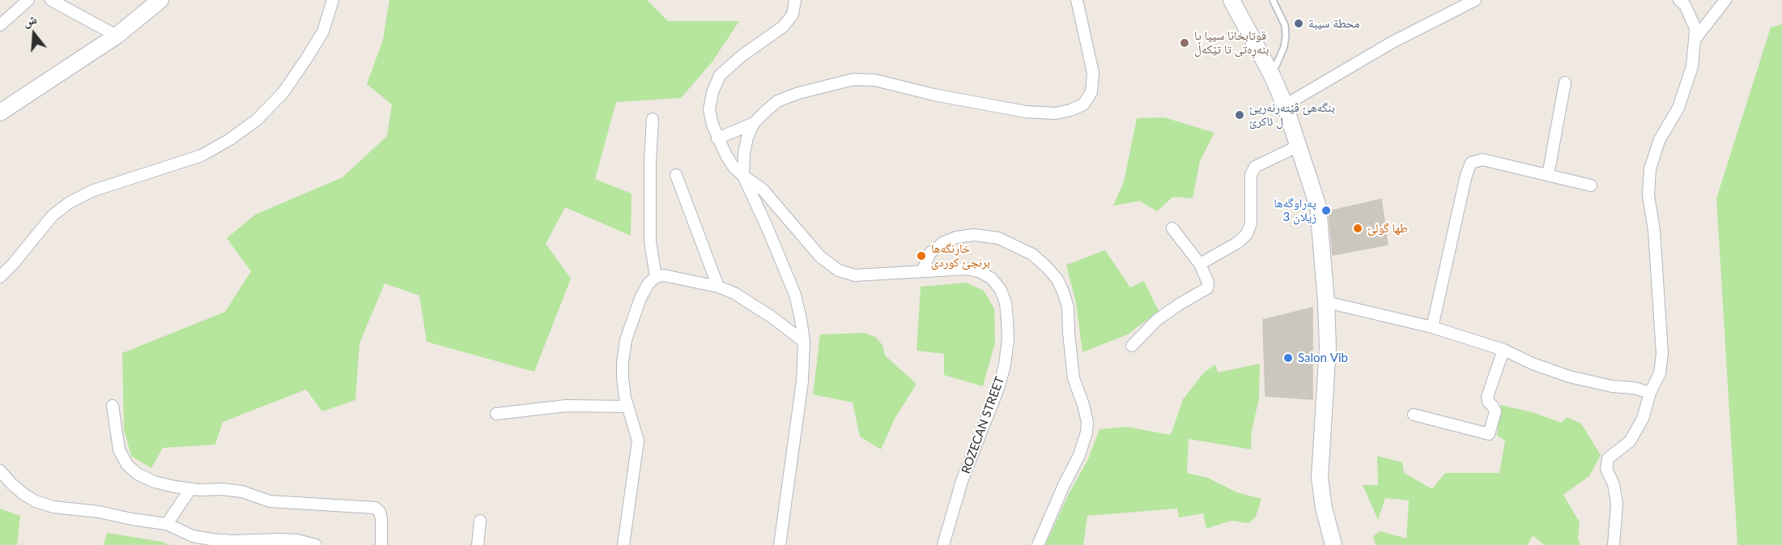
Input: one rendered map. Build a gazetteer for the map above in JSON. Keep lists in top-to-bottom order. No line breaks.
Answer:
{"streets":{"street":["ROZECAN STREET"]},"places":["محطة سيبة","قوتابخانا سیپا یا بنەڕەتی تا تێکەڵ","بنگەهێ ڤێتەرنەریێ ل ئاکرێ","پەراوگەها زیلان 3","طها گولێ","خارنگەها برنجێ کوردی","Salon Vib"],"north":"top"}
